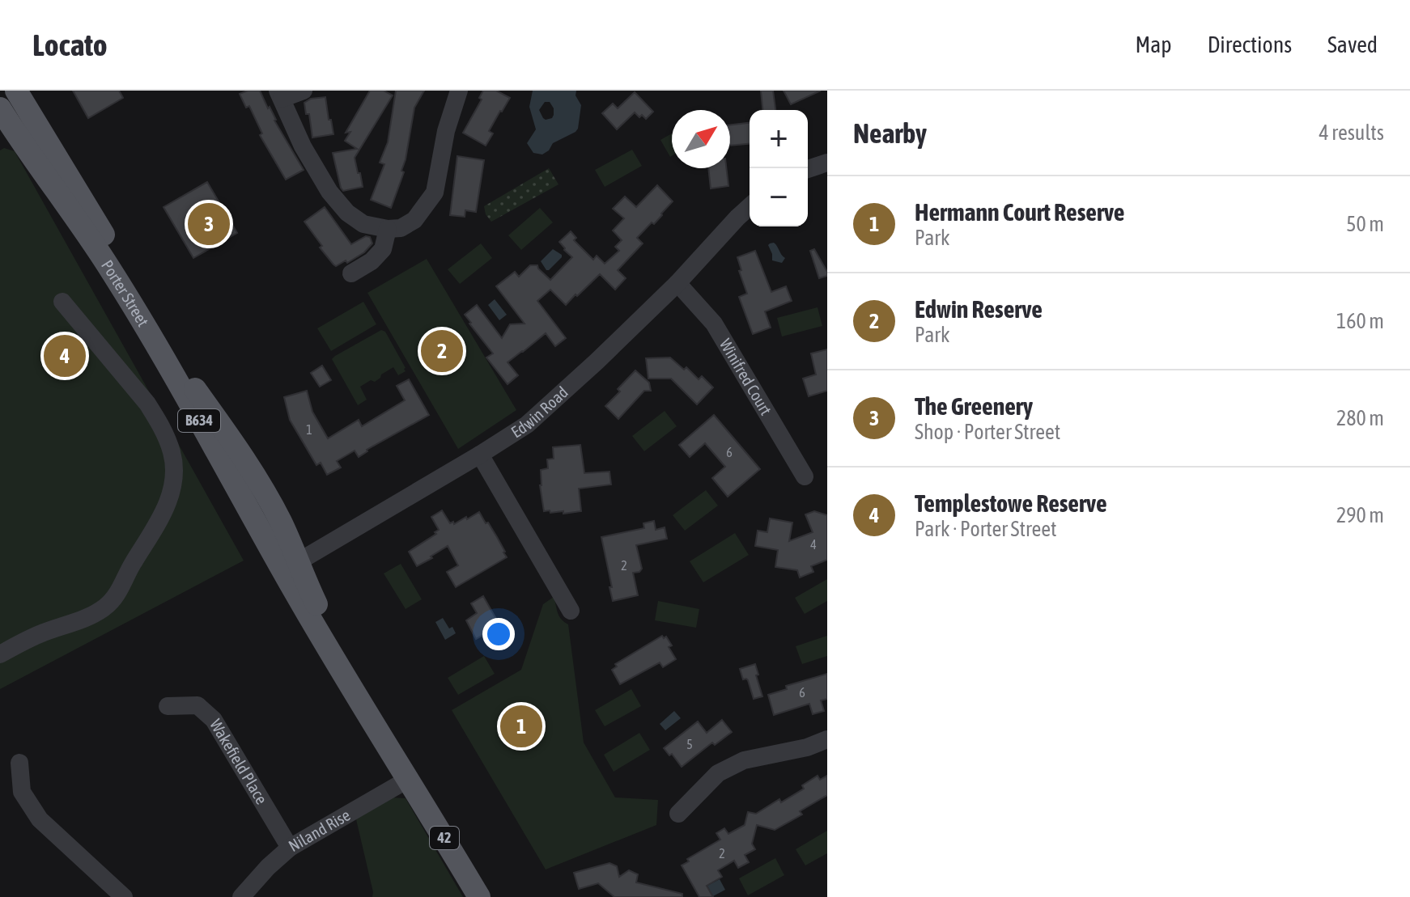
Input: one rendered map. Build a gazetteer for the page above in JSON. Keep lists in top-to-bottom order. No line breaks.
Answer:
{"streets":{"main road":["Porter Street","B634","42"],"street":["Winifred Court","Edwin Road","Wakefield Place","Niland Rise"]},"crossings":[["Porter Street","Edwin Road"],["Porter Street","Niland Rise"],["Winifred Court","Edwin Road"],["Wakefield Place","Niland Rise"]],"house_numbers":["1","6","4","2","6","5","2"],"north":"top right","page":{"header":"Locato","nav":["Map","Directions","Saved"],"heading":["Nearby","4 results"],"map_buttons":["+","−"],"list":[{"mark":"1","name":"Hermann Court Reserve","note":"Park","value":"50 m"},{"mark":"2","name":"Edwin Reserve","note":"Park","value":"160 m"},{"mark":"3","name":"The Greenery","note":"Shop · Porter Street","value":"280 m"},{"mark":"4","name":"Templestowe Reserve","note":"Park · Porter Street","value":"290 m"}],"pins":["3","2","4","1"]}}
